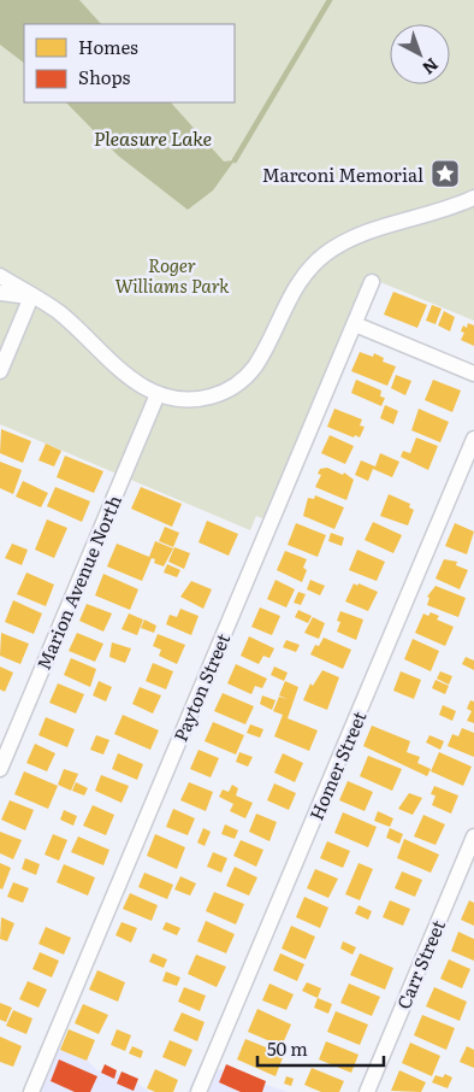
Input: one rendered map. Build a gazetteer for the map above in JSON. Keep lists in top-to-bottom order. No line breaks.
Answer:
{"streets":{"street":["Marion Avenue North","Payton Street","Homer Street","Carr Street"]},"water":["Pleasure Lake"],"parks":["Roger Williams Park"],"places":{"place":["Marconi Memorial"]},"legend":["Homes","Shops"],"scale_bar":"50 m","north":"bottom right"}
